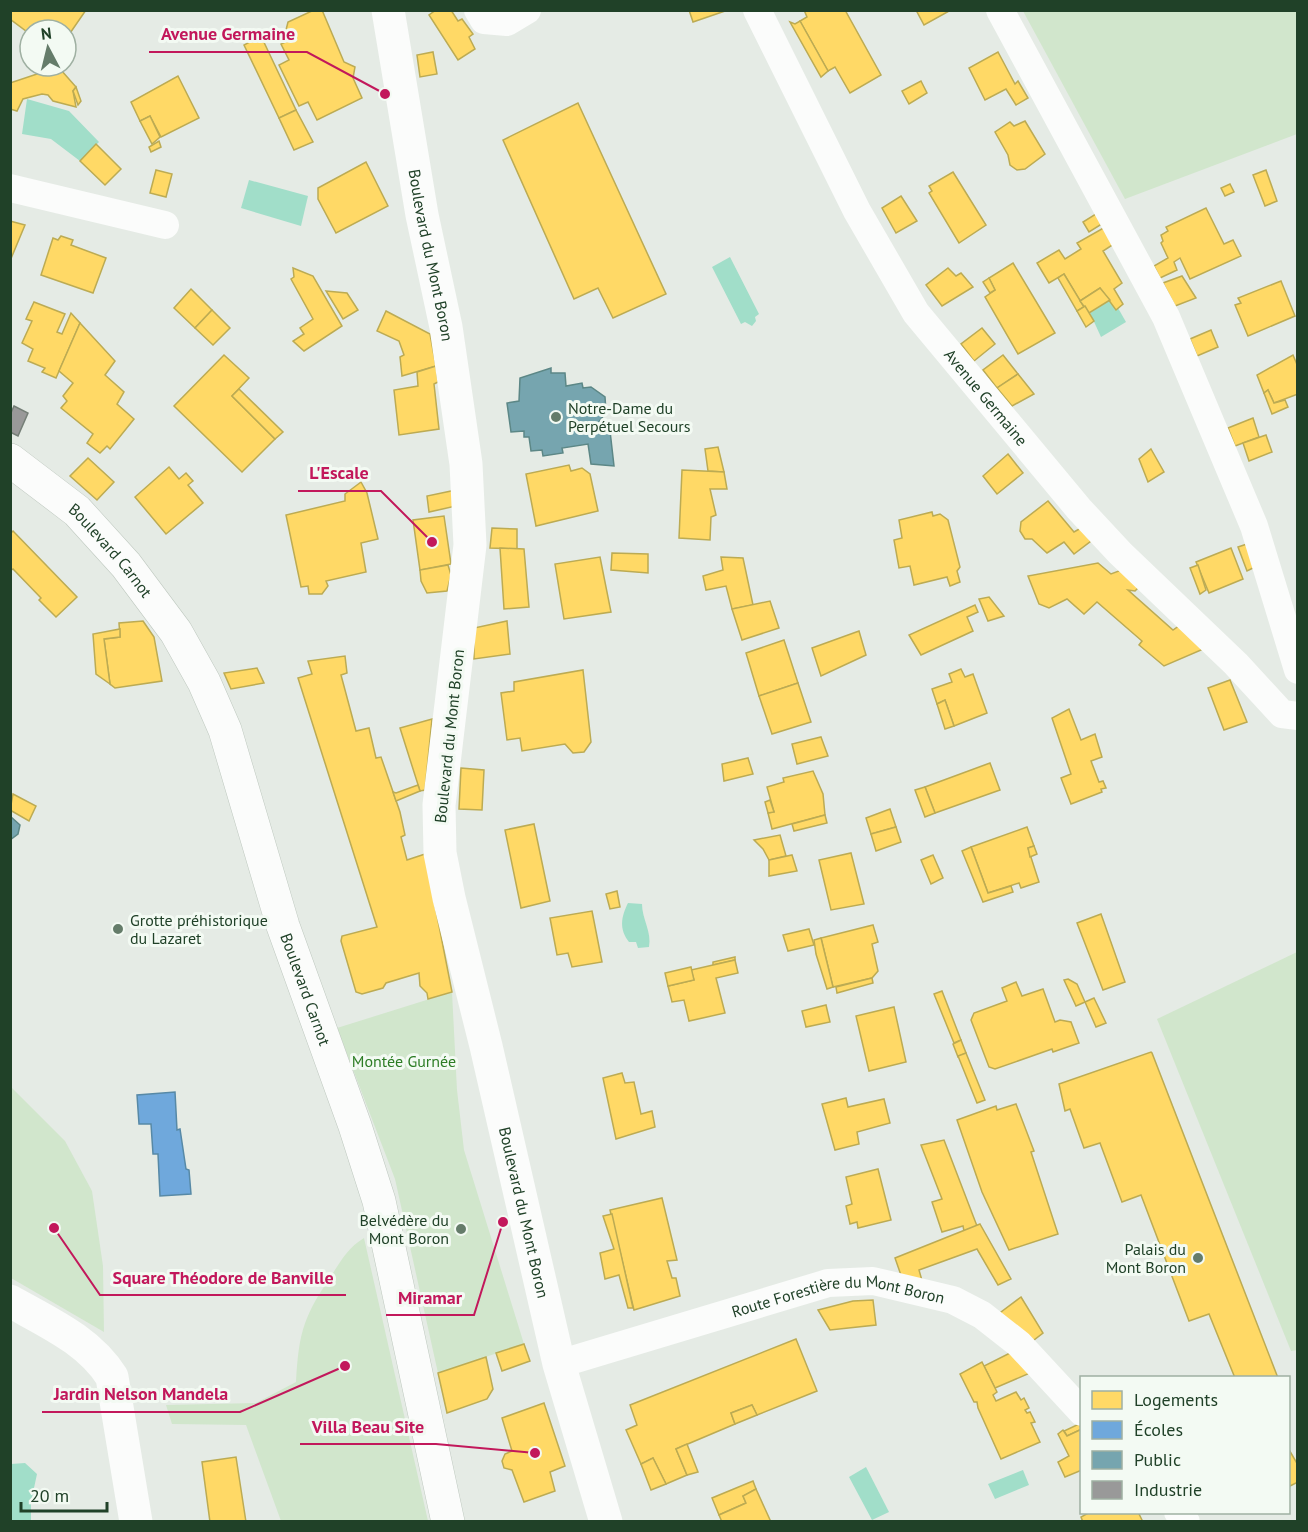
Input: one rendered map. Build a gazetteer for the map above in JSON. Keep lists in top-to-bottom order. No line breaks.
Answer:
{"streets":{"street":["Boulevard du Mont Boron","Avenue Germaine","Boulevard Carnot","Route Forestière du Mont Boron"]},"crossings":[["Boulevard du Mont Boron","Route Forestière du Mont Boron"]],"parks":["Montée Gurnée"],"places":["Avenue Germaine","Notre-Dame du Perpétuel Secours","L'Escale","Grotte préhistorique du Lazaret","Miramar","Square Théodore de Banville","Belvédère du Mont Boron","Palais du Mont Boron","Jardin Nelson Mandela","Villa Beau Site"],"legend":["Logements","Écoles","Public","Industrie"],"scale_bar":"20 m","north":"top"}
